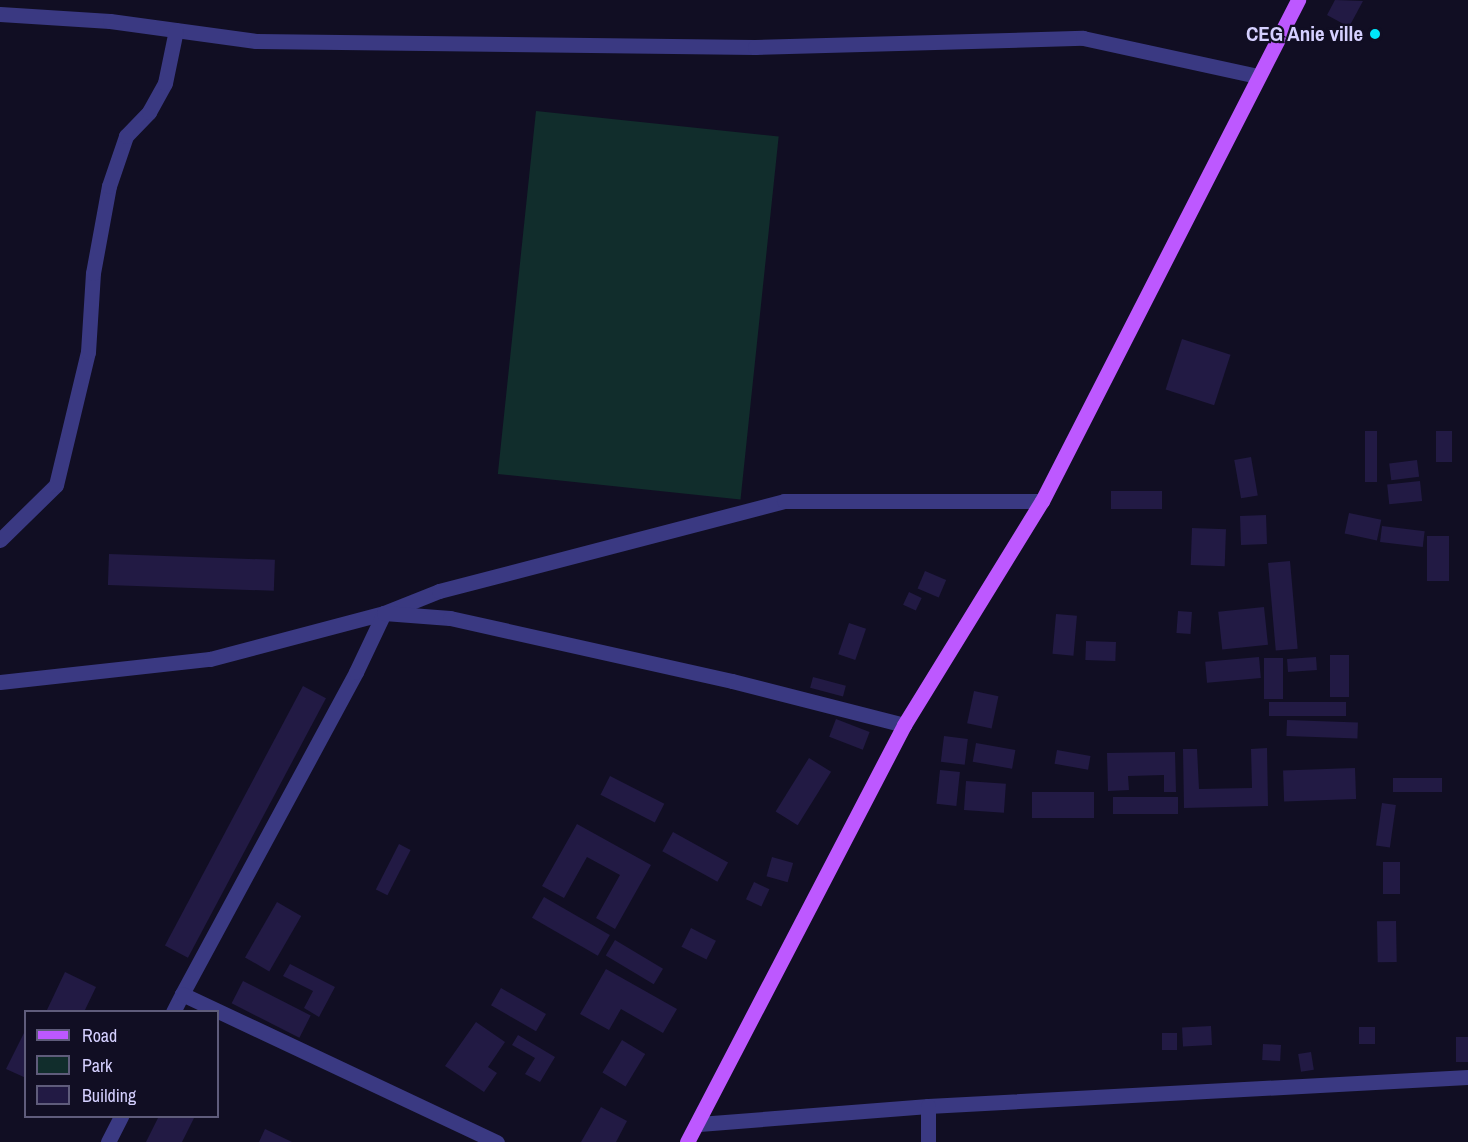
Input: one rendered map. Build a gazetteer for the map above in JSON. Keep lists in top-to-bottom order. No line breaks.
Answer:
{"places":["CEG Anie ville"],"legend":["Road","Park","Building"]}
